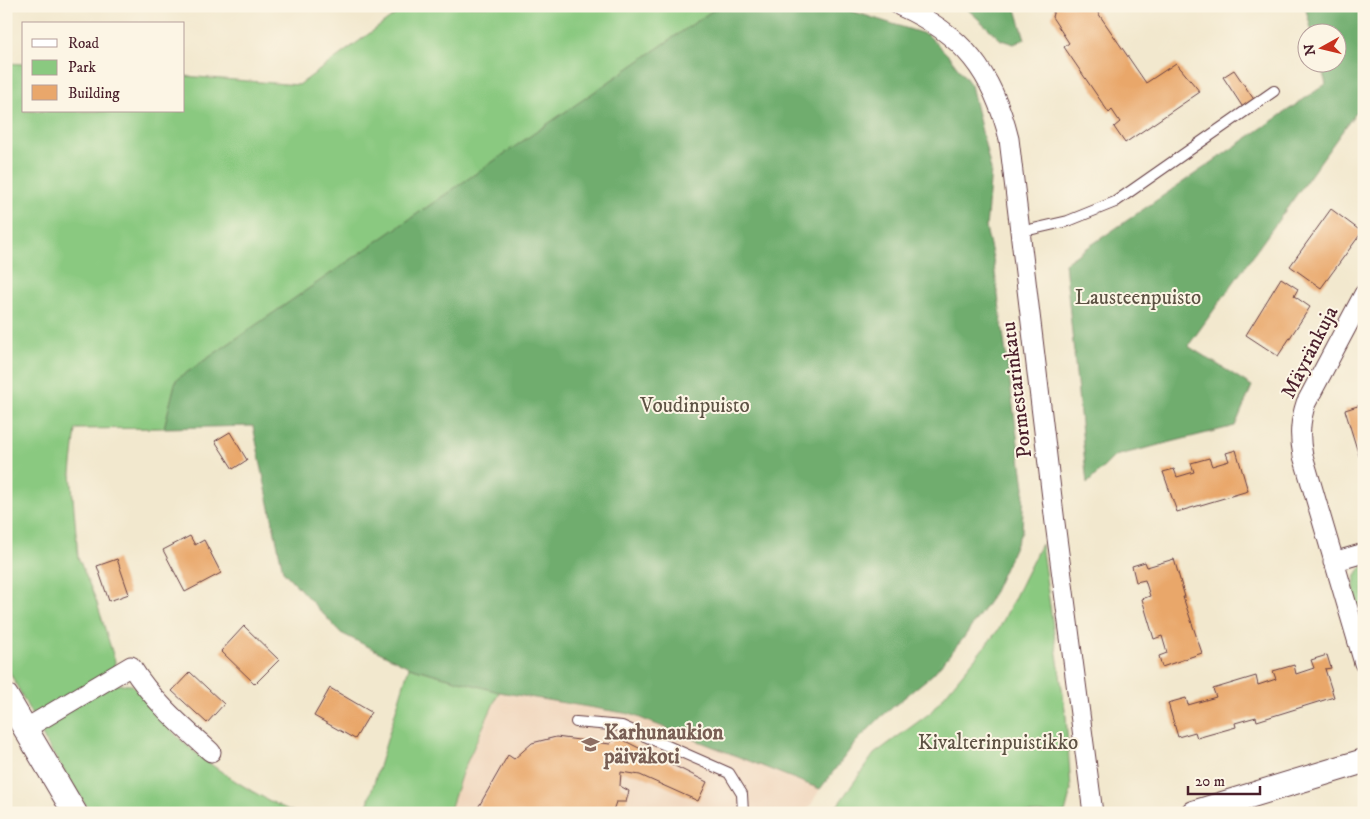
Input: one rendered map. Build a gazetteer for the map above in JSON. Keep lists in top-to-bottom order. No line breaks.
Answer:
{"streets":{"street":["Mäyränkuja","Pormestarinkatu"]},"parks":["Lausteenpuisto","Voudinpuisto","Kivalterinpuistikko"],"places":{"school or university":["Karhunaukion päiväkoti"]},"legend":["Road","Park","Building"],"scale_bar":"20 m","north":"left"}
